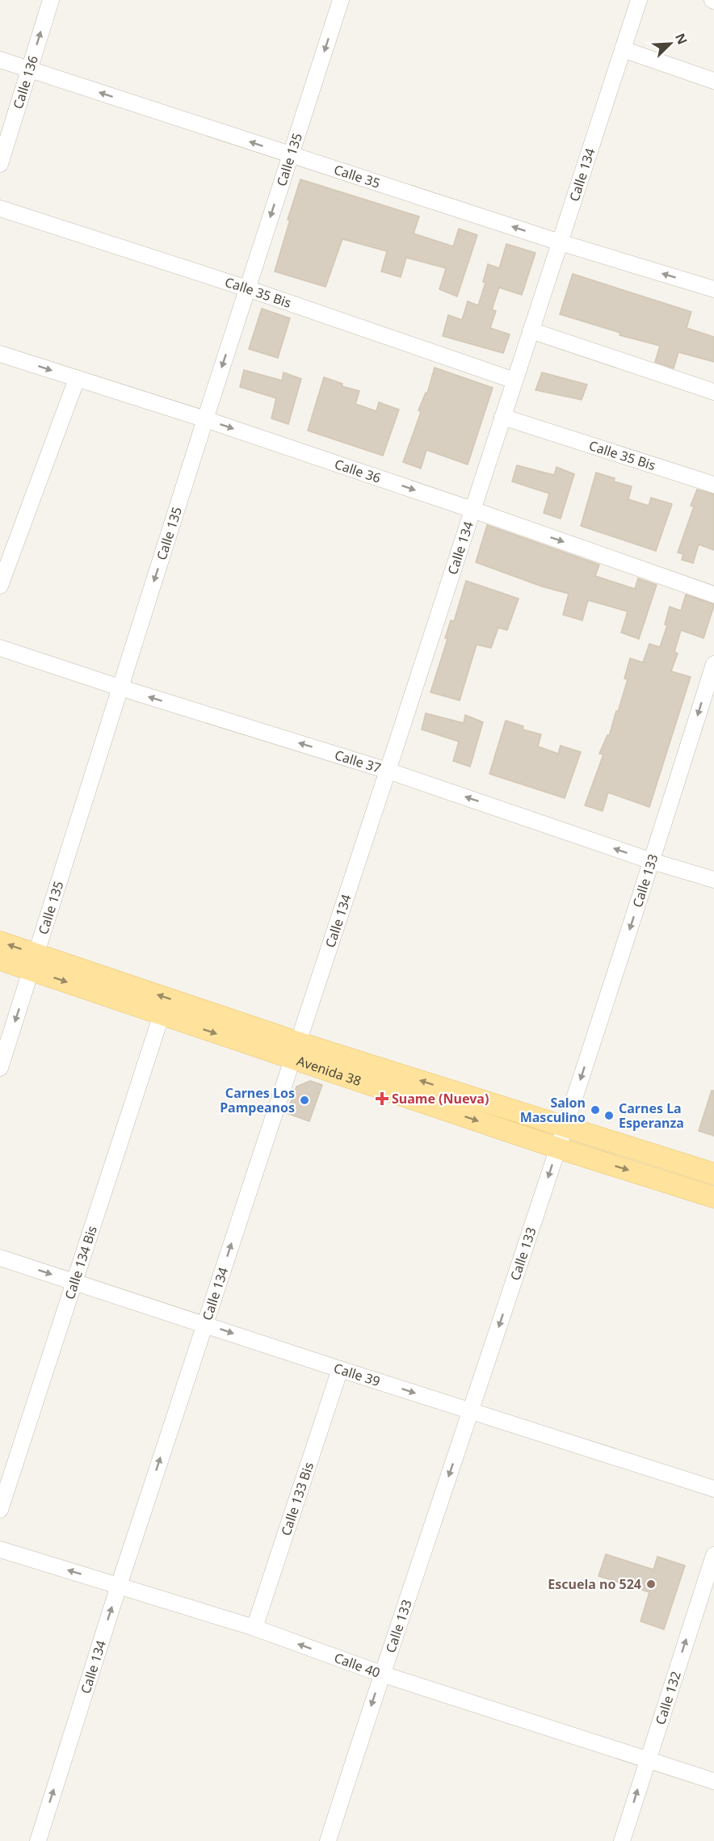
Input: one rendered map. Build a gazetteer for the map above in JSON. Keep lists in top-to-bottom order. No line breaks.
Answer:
{"streets":{"main road":["Avenida 38"],"street":["Calle 136","Calle 135","Calle 134","Calle 35","Calle 35 Bis","Calle 36","Calle 37","Calle 133","Calle 134 Bis","Calle 39","Calle 133 Bis","Calle 40","Calle 132"]},"crossings":[["Calle 136","Calle 35"],["Calle 135","Calle 35"],["Calle 135","Calle 35 Bis"],["Calle 135","Calle 36"],["Calle 135","Calle 37"],["Calle 135","Avenida 38"],["Calle 134","Calle 35"],["Calle 134","Calle 35 Bis"],["Calle 134","Calle 36"],["Calle 134","Calle 37"],["Calle 134","Avenida 38"],["Calle 134","Calle 39"],["Calle 134","Calle 40"],["Calle 37","Calle 133"],["Calle 133","Avenida 38"],["Calle 133","Calle 39"],["Calle 133","Calle 40"],["Avenida 38","Calle 134 Bis"],["Calle 134 Bis","Calle 39"],["Calle 39","Calle 133 Bis"],["Calle 133 Bis","Calle 40"],["Calle 40","Calle 132"]],"one_way":["Calle 136","Calle 135","Calle 134","Calle 35","Calle 36","Calle 37","Calle 133","Calle 39","Calle 132"],"places":{"health":["Suame (Nueva)"],"other":["Carnes Los Pampeanos","Salon Masculino","Carnes La Esperanza","Escuela no 524"]},"north":"top right"}
